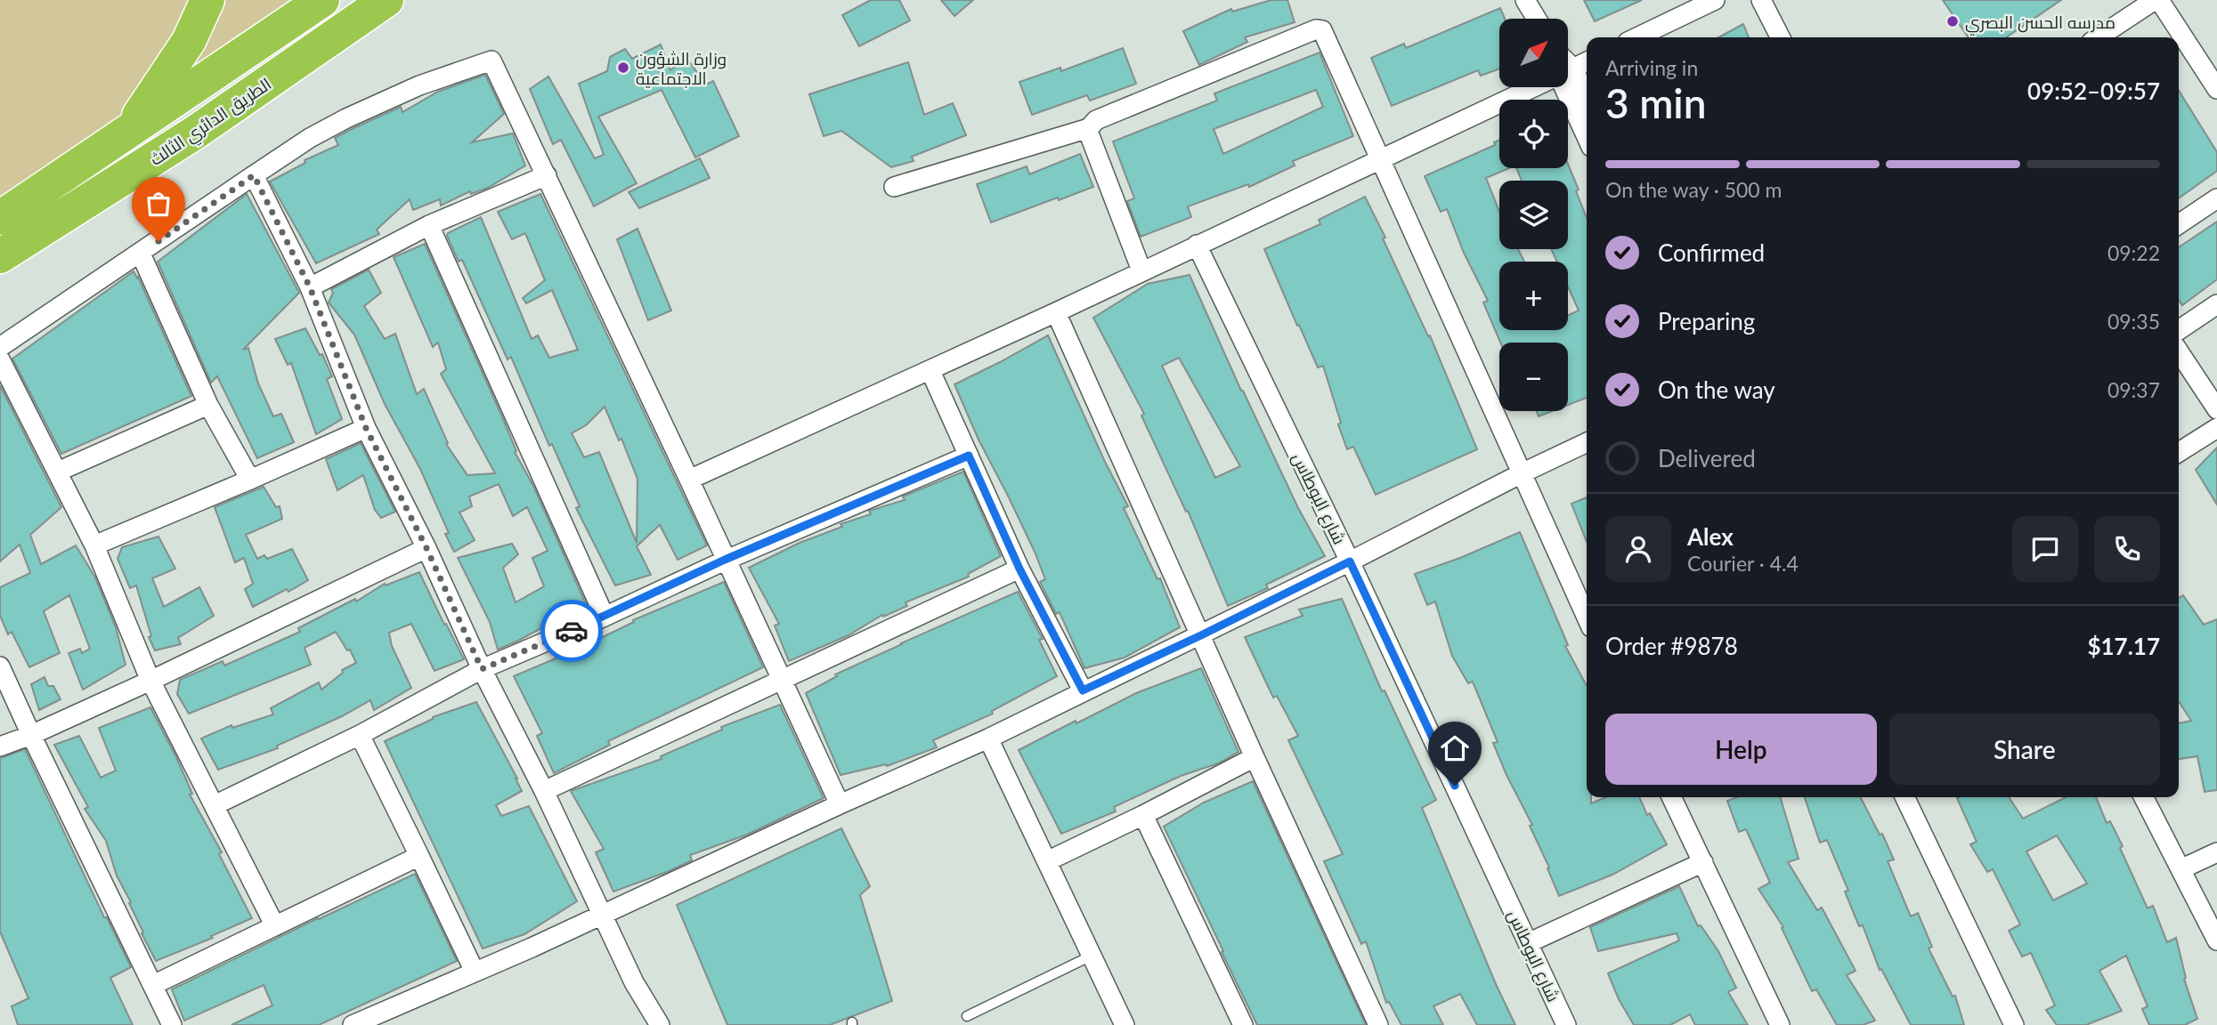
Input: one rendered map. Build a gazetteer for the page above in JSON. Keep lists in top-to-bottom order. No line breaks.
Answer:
{"streets":{"highway":["الطريق الدائري الثالث"],"street":["شارع البوطاس"]},"places":["مدرسه الحسن البصري","وزارة الشؤون الاجتماعية"],"north":"top right","page":{"map_buttons":["+","−"],"heading":["3 min","Arriving in","09:52–09:57"],"panel":["Alex","Courier · 4.4","Order #9878","$17.17"],"bar":"On the way · 500 m","list":[["Confirmed","09:22"],["Preparing","09:35"],["On the way","09:37"],"Delivered"],"buttons":["Help","Share"]}}
